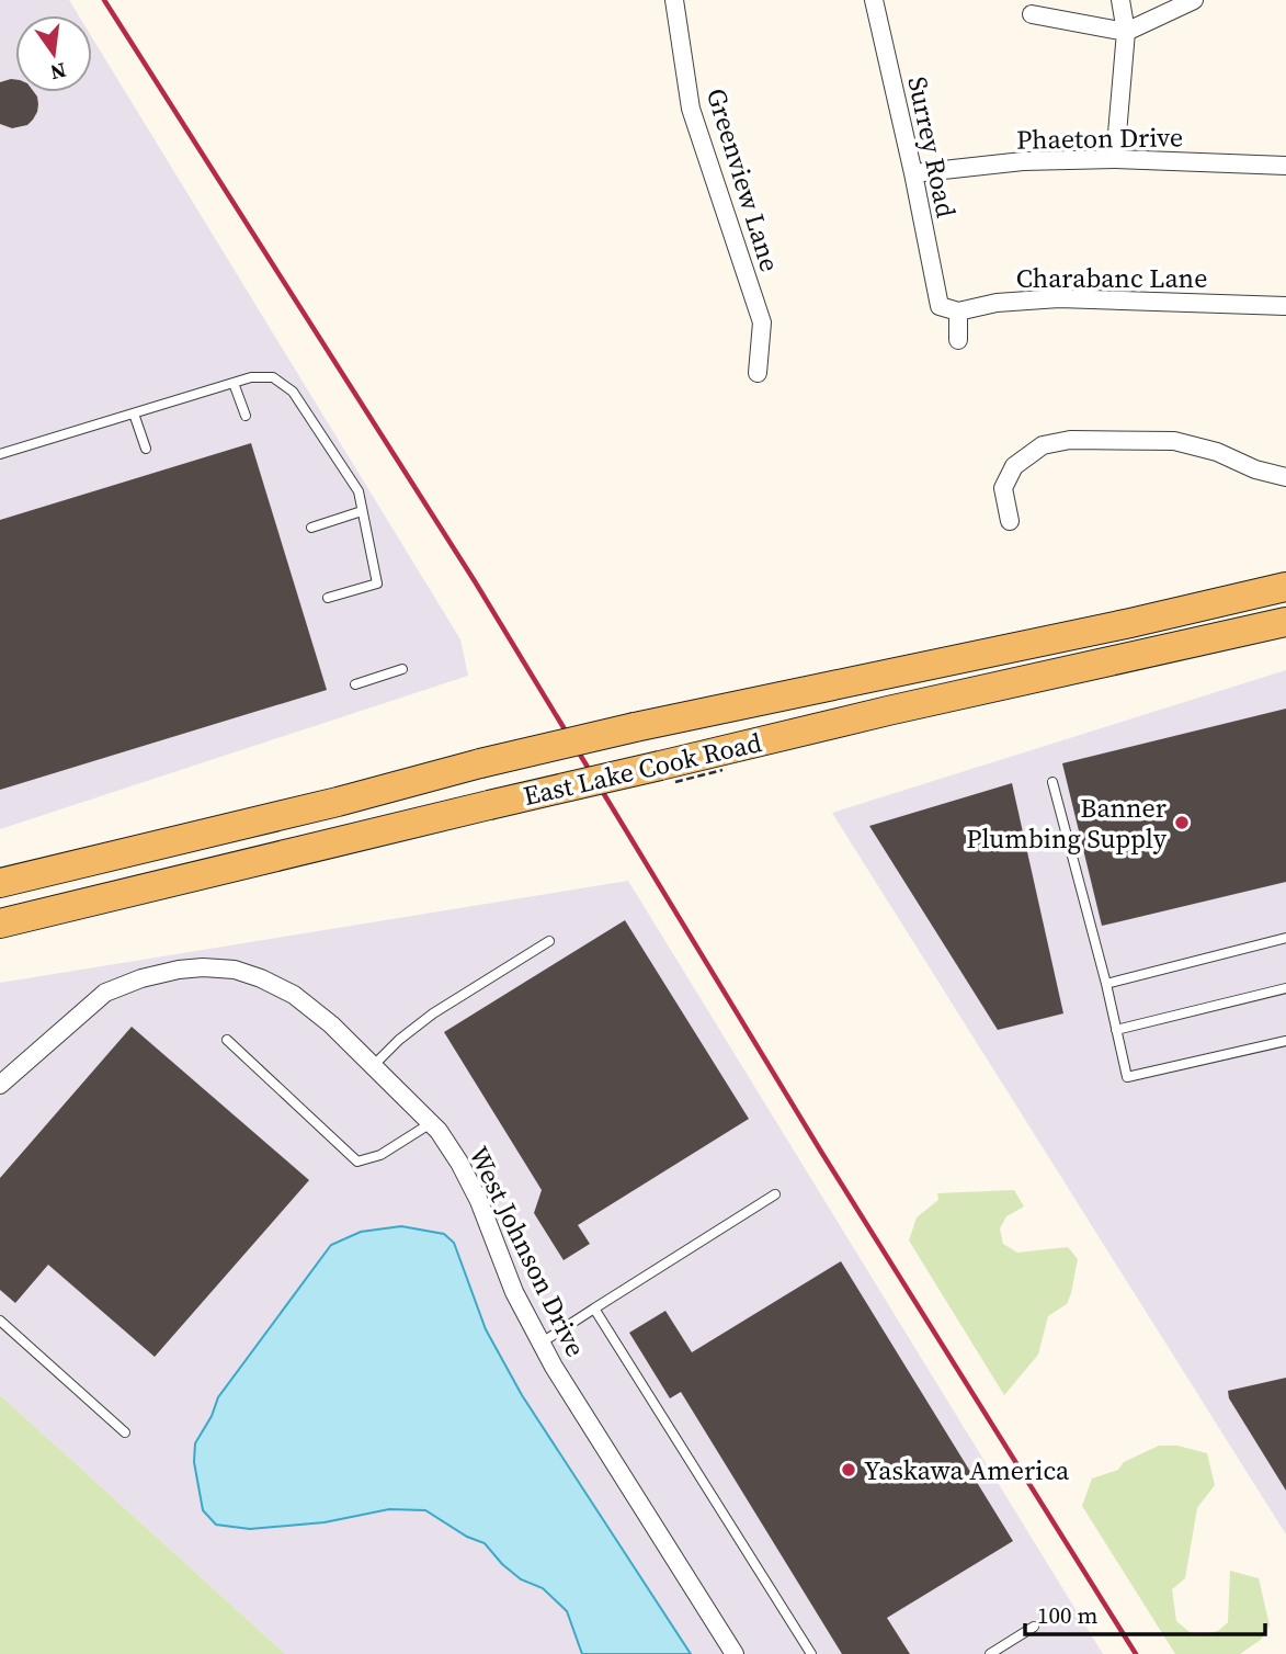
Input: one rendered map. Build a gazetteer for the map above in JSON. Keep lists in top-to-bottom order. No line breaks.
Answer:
{"streets":{"main road":["East Lake Cook Road"],"street":["Phaeton Drive","Surrey Road","Greenview Lane","Charabanc Lane","West Johnson Drive"]},"crossings":[["Phaeton Drive","Surrey Road"],["Surrey Road","Charabanc Lane"]],"places":["Banner Plumbing Supply","Yaskawa America"],"scale_bar":"100 m","north":"bottom"}
